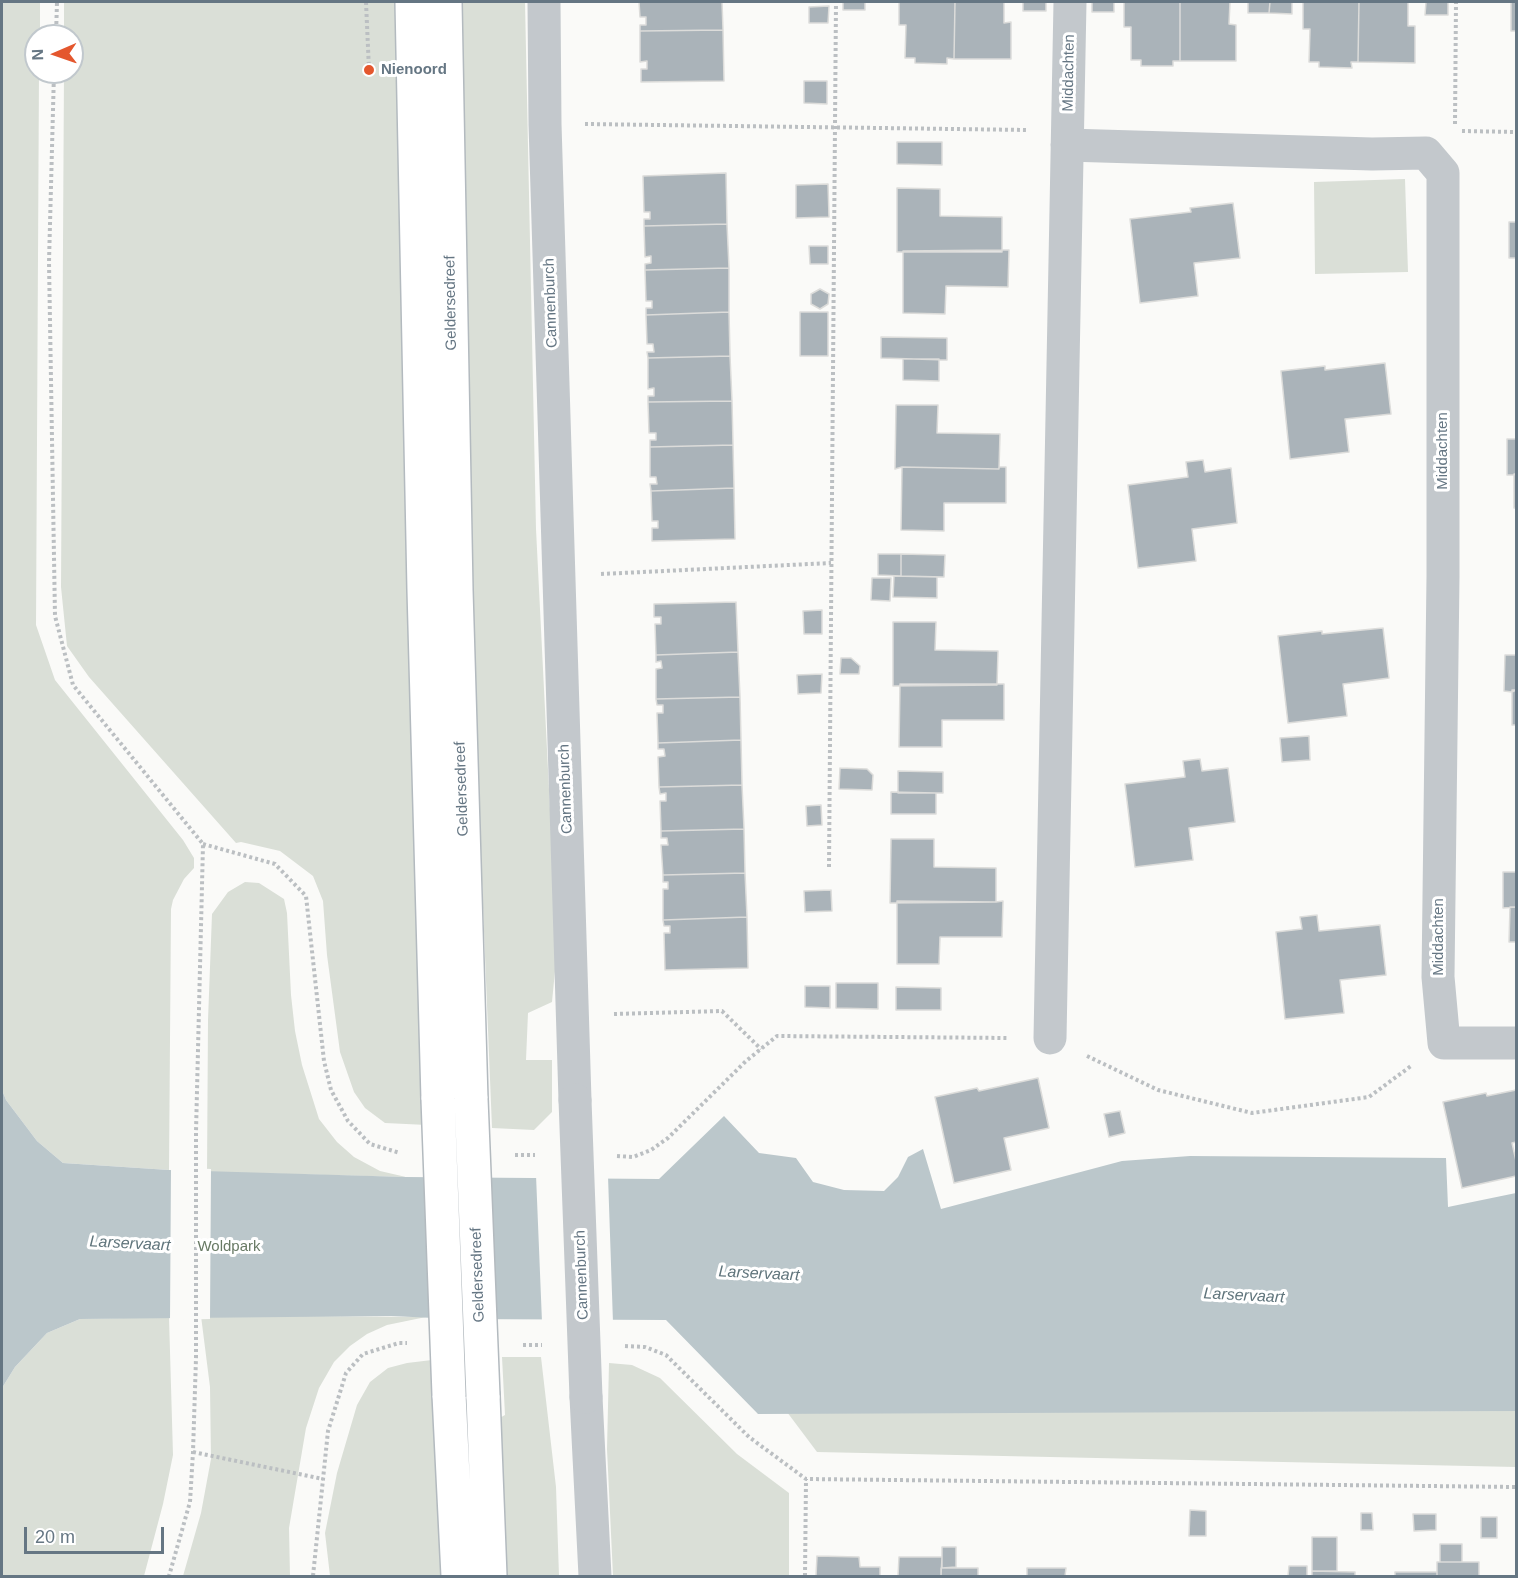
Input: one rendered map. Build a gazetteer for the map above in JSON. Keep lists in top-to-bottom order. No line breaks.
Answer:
{"streets":{"main road":["Geldersedreef"],"street":["Middachten","Cannenburch"]},"water":["Larservaart"],"parks":["Woldpark"],"places":["Nienoord"],"scale_bar":"20 m","north":"left"}
